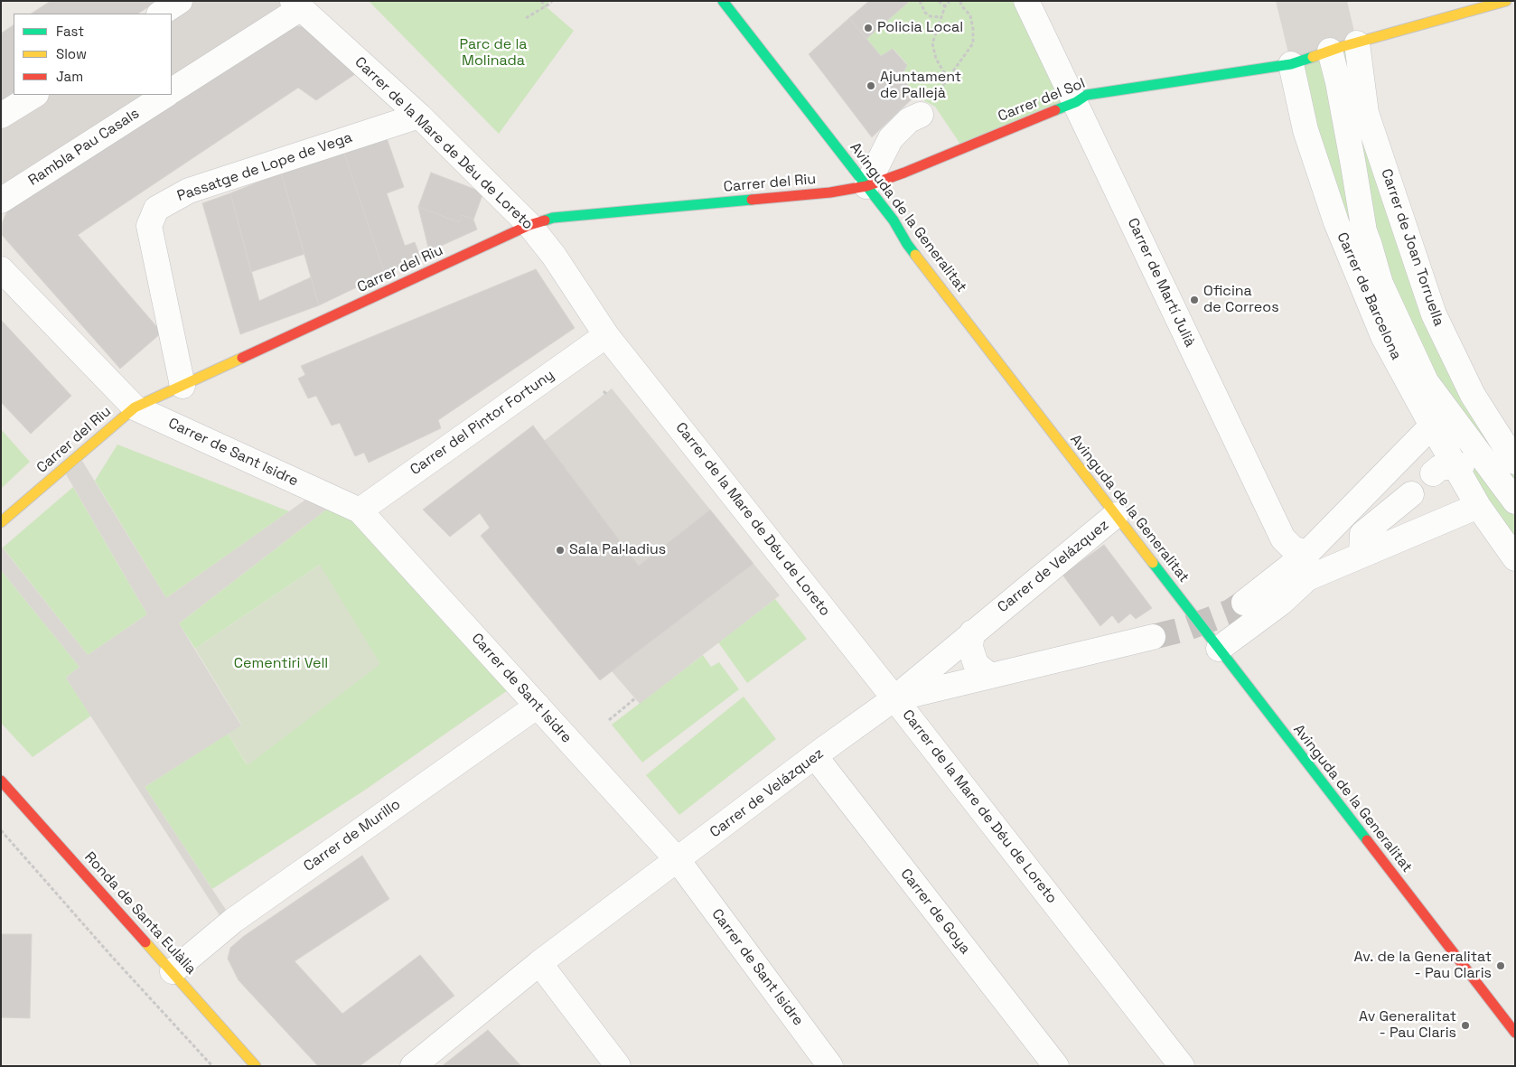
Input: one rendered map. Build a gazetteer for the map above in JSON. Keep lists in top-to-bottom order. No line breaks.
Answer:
{"streets":{"main road":["Carrer del Sol","Carrer del Riu","Avinguda de la Generalitat","Ronda de Santa Eulàlia"],"street":["Carrer de la Mare de Déu de Loreto","Rambla Pau Casals","Passatge de Lope de Vega","Carrer de Joan Torruella","Carrer de Martí Julià","Carrer de Barcelona","Carrer del Pintor Fortuny","Carrer de Sant Isidre","Carrer de Velázquez","Carrer de Murillo","Carrer de Goya"]},"crossings":[["Carrer del Sol","Carrer del Riu"],["Carrer del Sol","Avinguda de la Generalitat"],["Carrer del Sol","Carrer de Joan Torruella"],["Carrer del Sol","Carrer de Martí Julià"],["Carrer del Sol","Carrer de Barcelona"],["Carrer de la Mare de Déu de Loreto","Passatge de Lope de Vega"],["Carrer de la Mare de Déu de Loreto","Carrer del Riu"],["Carrer de la Mare de Déu de Loreto","Carrer del Pintor Fortuny"],["Carrer de la Mare de Déu de Loreto","Carrer de Velázquez"],["Passatge de Lope de Vega","Carrer del Riu"],["Carrer del Riu","Avinguda de la Generalitat"],["Carrer del Riu","Carrer de Sant Isidre"],["Avinguda de la Generalitat","Carrer de Velázquez"],["Carrer del Pintor Fortuny","Carrer de Sant Isidre"],["Carrer de Sant Isidre","Carrer de Velázquez"],["Carrer de Sant Isidre","Carrer de Murillo"],["Carrer de Velázquez","Carrer de Goya"],["Carrer de Murillo","Ronda de Santa Eulàlia"]],"parks":["Parc de la Molinada","Cementiri Vell"],"places":["Policia Local","Ajuntament de Pallejà","Oficina de Correos","Sala Pal·ladius","Av. de la Generalitat - Pau Claris","Av Generalitat - Pau Claris"],"legend":["Fast","Slow","Jam"]}
